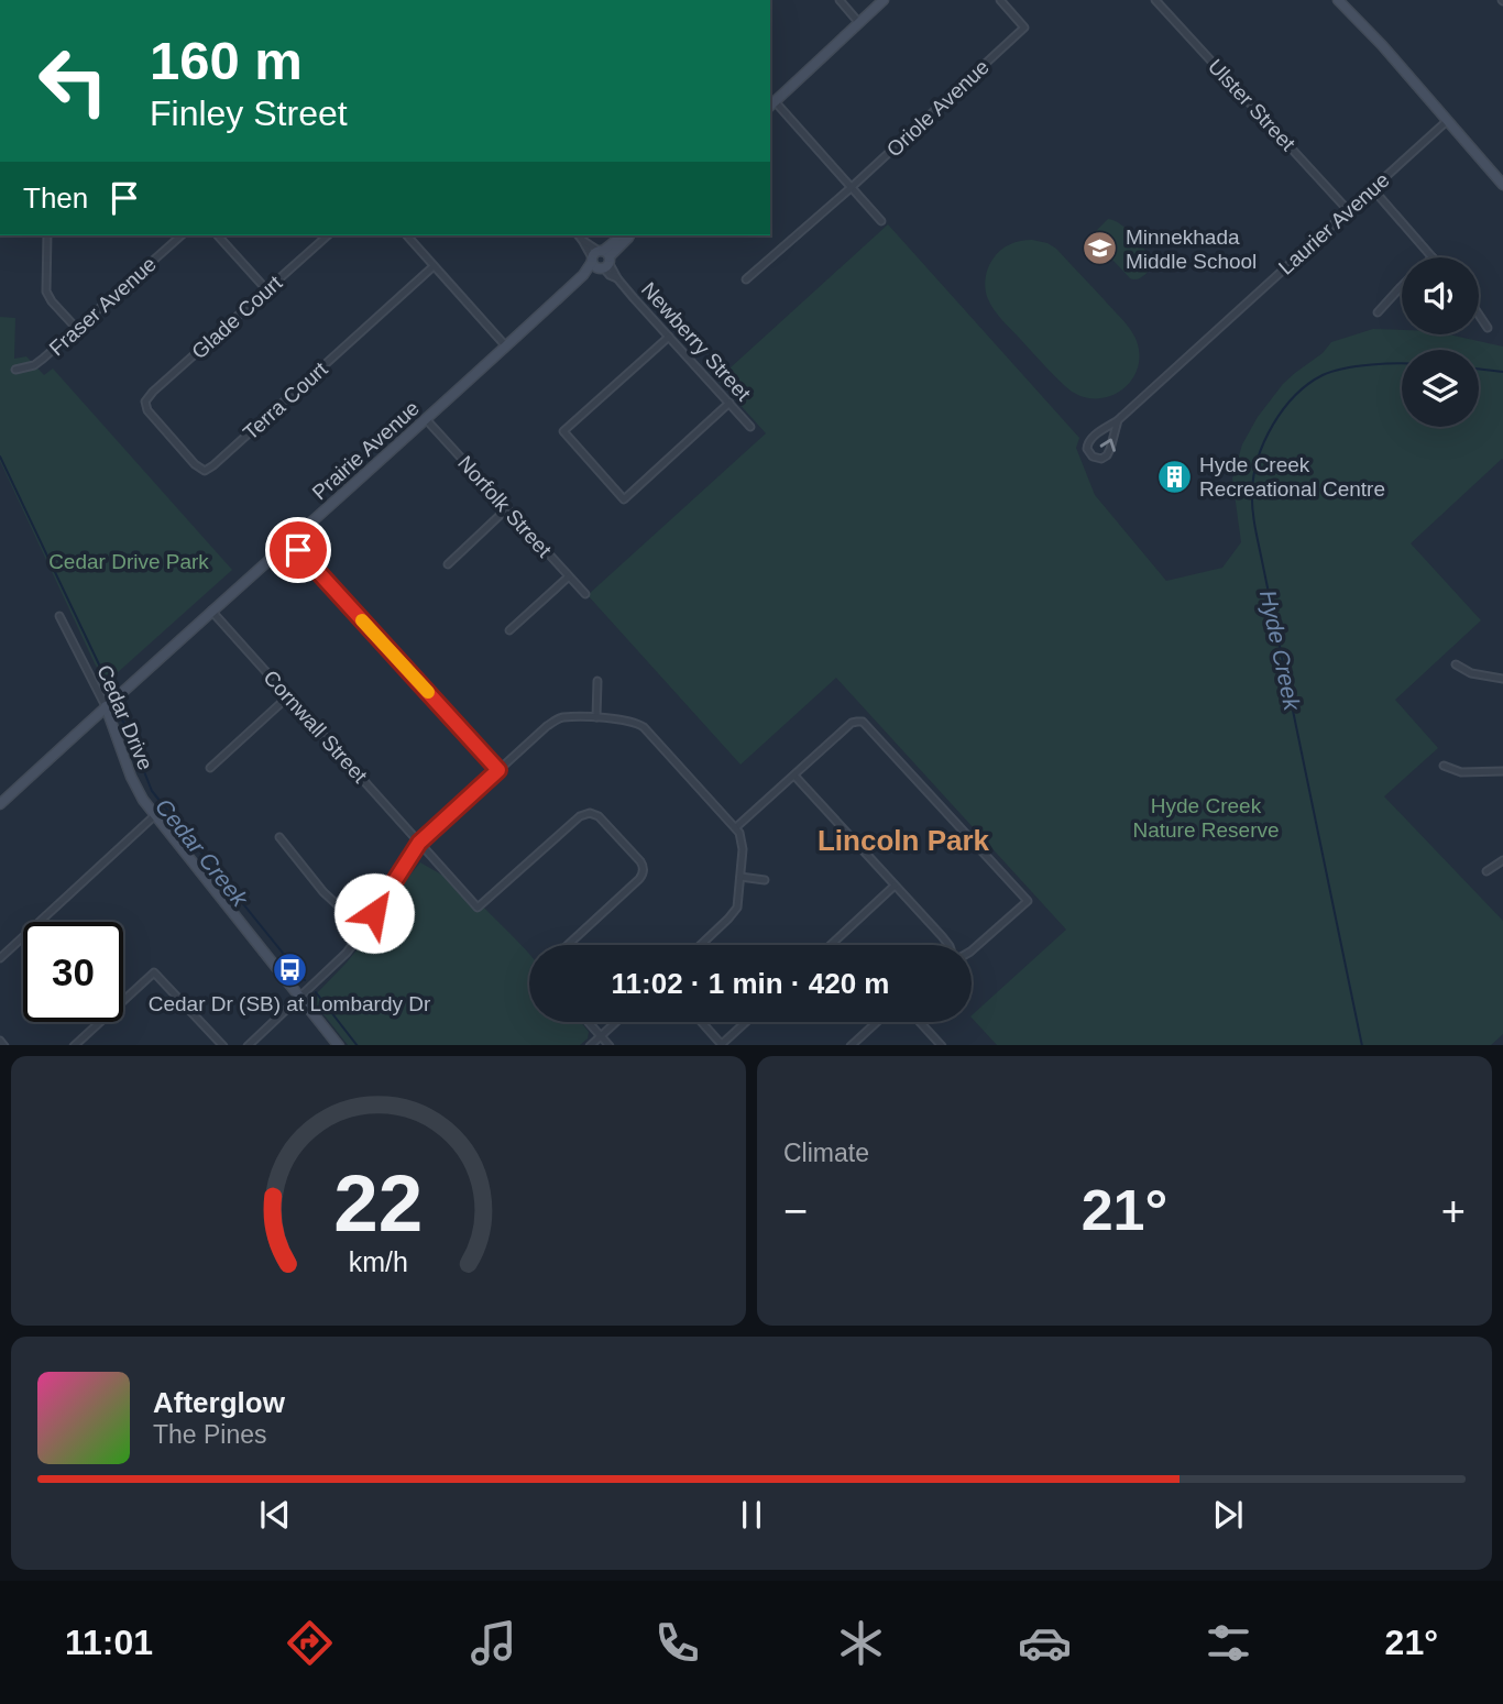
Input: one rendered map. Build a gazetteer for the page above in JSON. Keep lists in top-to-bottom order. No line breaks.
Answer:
{"streets":{"main road":["Prairie Avenue","Cedar Drive"],"street":["Ulster Street","Oriole Avenue","Laurier Avenue","Fraser Avenue","Glade Court","Newberry Street","Terra Court","Norfolk Street","Cornwall Street"]},"crossings":[["Ulster Street","Laurier Avenue"],["Glade Court","Terra Court"],["Newberry Street","Prairie Avenue"],["Prairie Avenue","Norfolk Street"],["Prairie Avenue","Cedar Drive"],["Prairie Avenue","Cornwall Street"]],"districts":["Lincoln Park"],"water":["Hyde Creek","Cedar Creek"],"parks":["Cedar Drive Park","Hyde Creek Nature Reserve"],"places":{"school or university":["Minnekhada Middle School"],"building":["Hyde Creek Recreational Centre"],"bus stop":["Cedar Dr (SB) at Lombardy Dr"]},"page":{"turn":["160 m","Finley Street"],"then":"Then","limit":"30","trip":"11:02 · 1 min · 420 m","tile":"Climate","heat":["−","21°","+"],"song":["Afterglow","The Pines"],"tabs":["11:01","21°"],"gauge":["22","km/h"]}}
